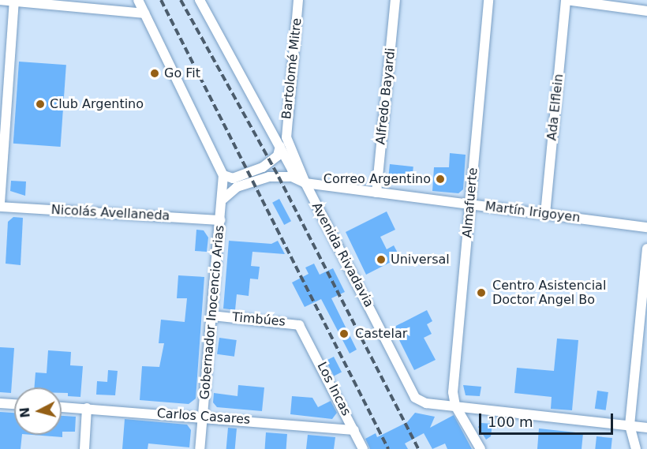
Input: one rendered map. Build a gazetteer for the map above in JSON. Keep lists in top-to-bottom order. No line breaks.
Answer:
{"streets":{"street":["Bartolomé Mitre","Alfredo Bayardi","Ada Elflein","Almafuerte","Martín Irigoyen","Nicolás Avellaneda","Avenida Rivadavia","Gobernador Inocencio Arias","Timbúes","Los Incas","Carlos Casares"]},"crossings":[["Bartolomé Mitre","Avenida Rivadavia"],["Alfredo Bayardi","Martín Irigoyen"],["Ada Elflein","Martín Irigoyen"],["Almafuerte","Martín Irigoyen"],["Almafuerte","Avenida Rivadavia"],["Martín Irigoyen","Avenida Rivadavia"],["Martín Irigoyen","Gobernador Inocencio Arias"],["Nicolás Avellaneda","Gobernador Inocencio Arias"],["Gobernador Inocencio Arias","Timbúes"],["Gobernador Inocencio Arias","Carlos Casares"],["Timbúes","Los Incas"],["Los Incas","Carlos Casares"]],"places":["Go Fit","Club Argentino","Correo Argentino","Universal","Centro Asistencial Doctor Angel Bo","Castelar"],"scale_bar":"100 m","north":"left"}
